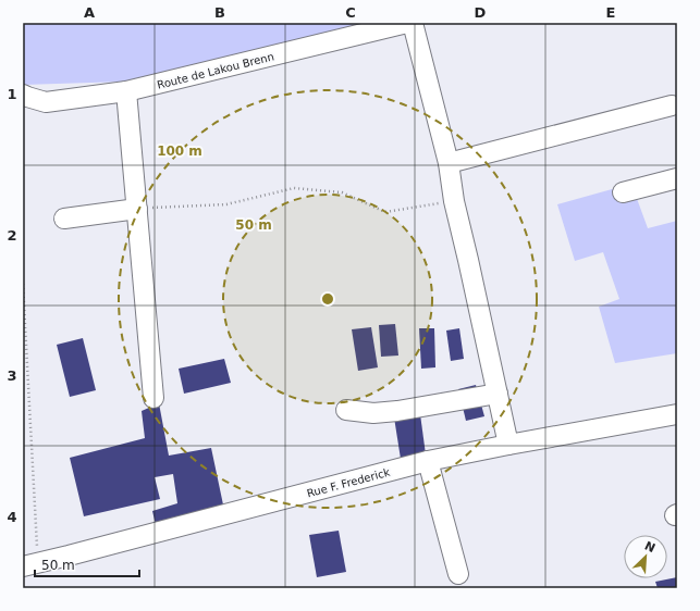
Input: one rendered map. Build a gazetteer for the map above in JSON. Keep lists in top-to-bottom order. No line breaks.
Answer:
{"streets":{"street":["Route de Lakou Brenn","Rue F. Frederick"]},"scale_bar":"50 m","north":"top right","grid":{"columns":["A","B","C","D","E"],"rows":["1","2","3","4"]},"rings":["100 m","50 m"]}
